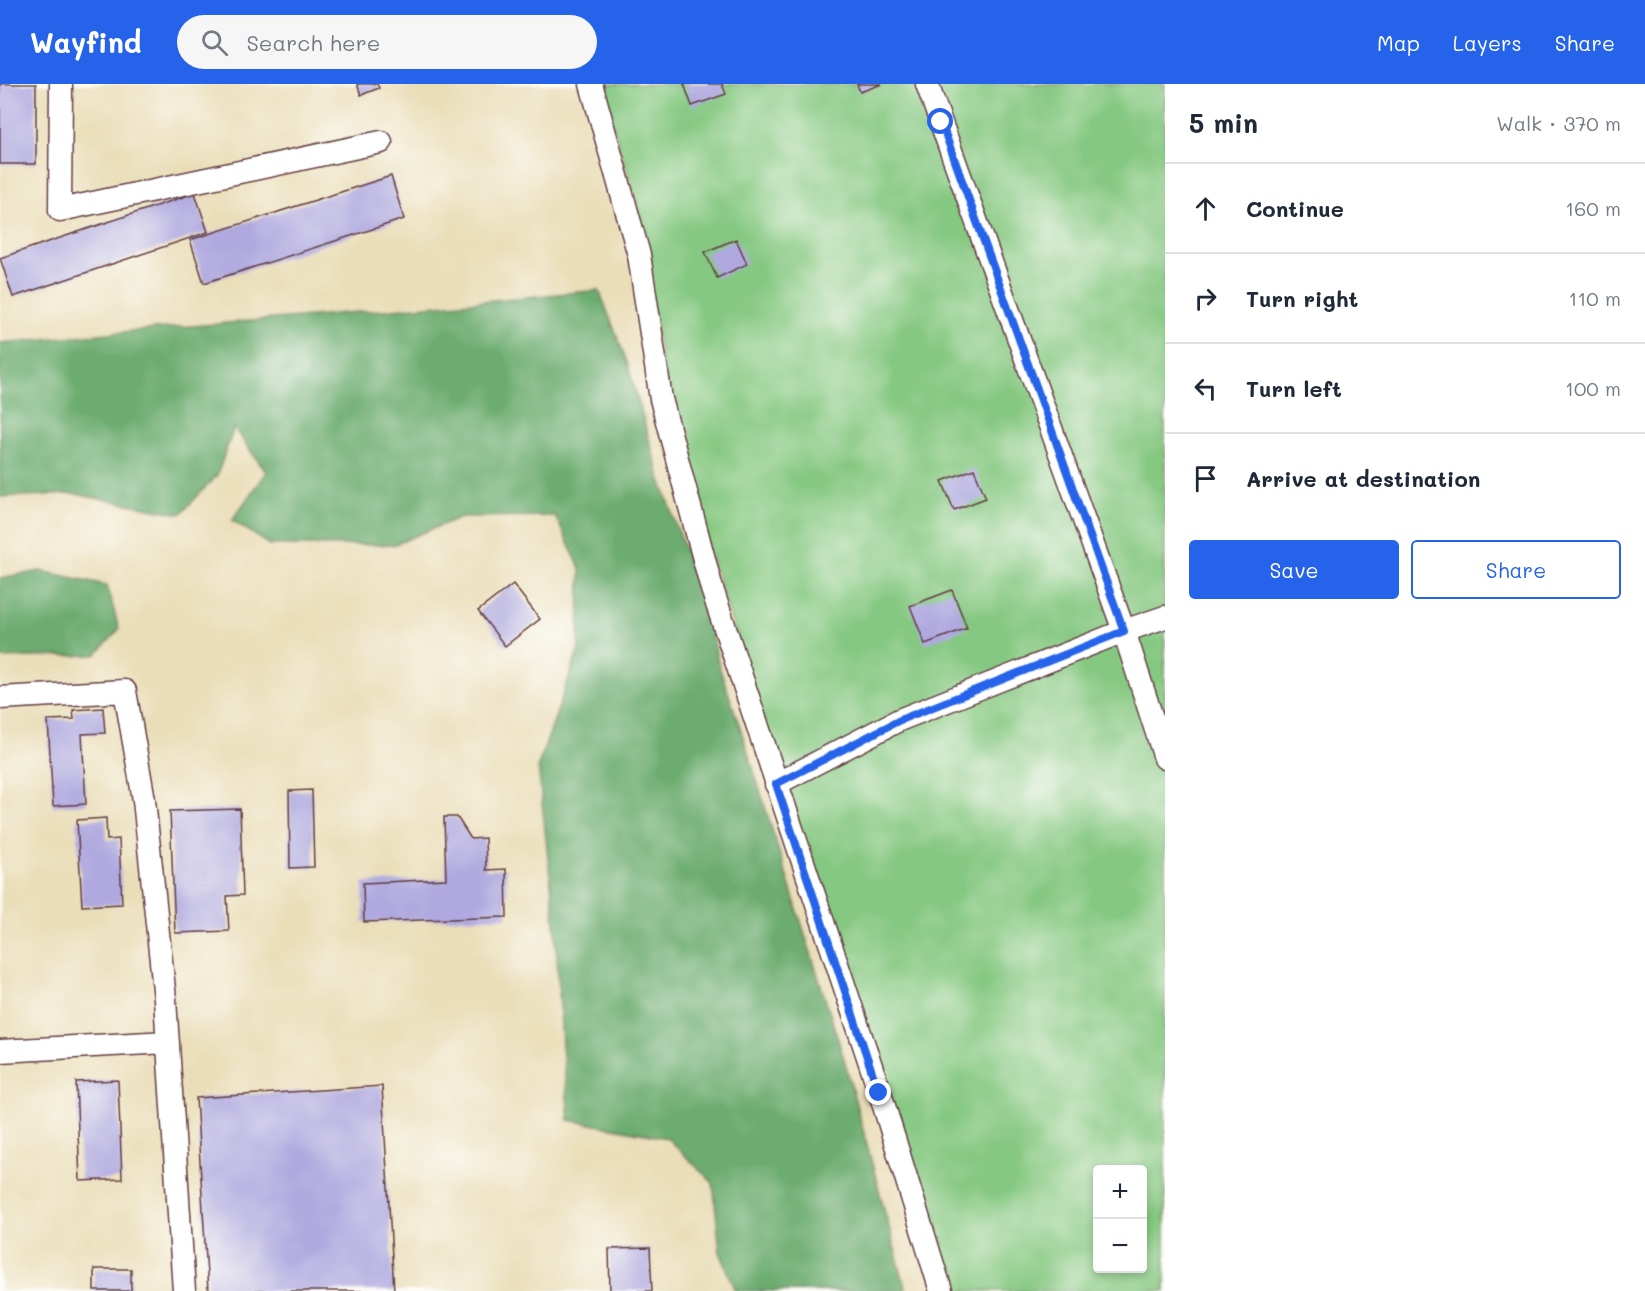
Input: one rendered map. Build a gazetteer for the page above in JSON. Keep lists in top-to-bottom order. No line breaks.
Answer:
{"page":{"header":"Wayfind","search":"Search here","nav":["Map","Layers","Share"],"heading":["5 min","Walk · 370 m"],"list":[["Continue","160 m"],["Turn right","110 m"],["Turn left","100 m"],"Arrive at destination"],"buttons":["Save","Share"],"map_buttons":["+","−"]}}
